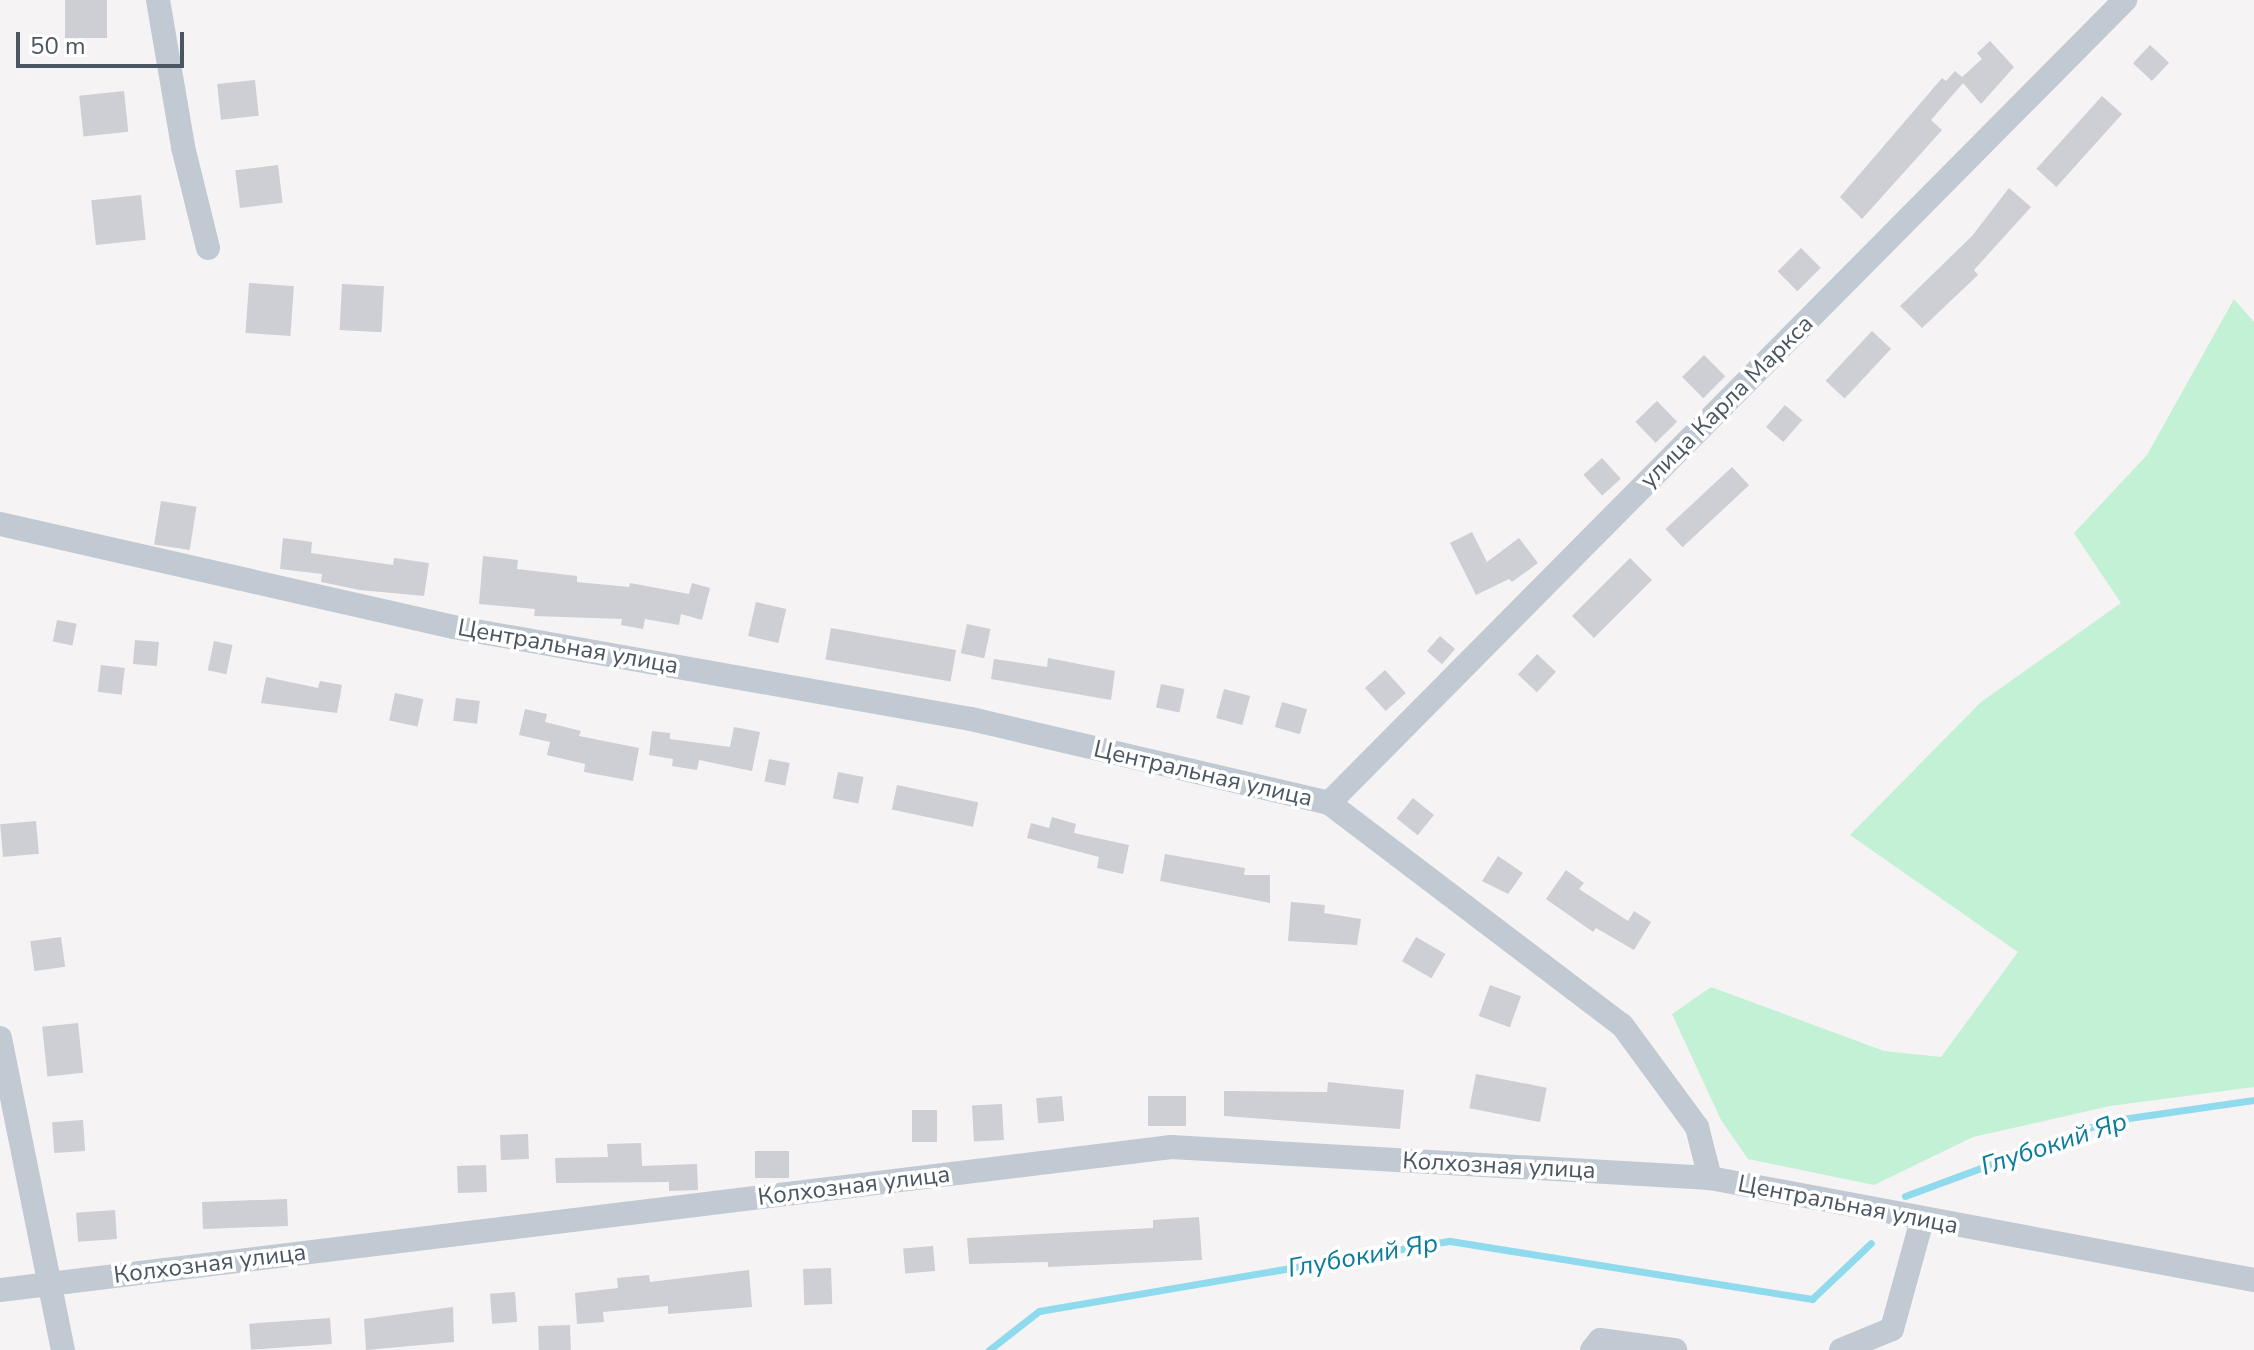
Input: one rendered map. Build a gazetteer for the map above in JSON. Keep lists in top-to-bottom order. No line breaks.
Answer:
{"streets":{"street":["улица Карла Маркса","Центральная улица","Колхозная улица"]},"crossings":[["улица Карла Маркса","Центральная улица"],["Центральная улица","Колхозная улица"]],"water":["Глубокий Яр"],"scale_bar":"50 m"}
